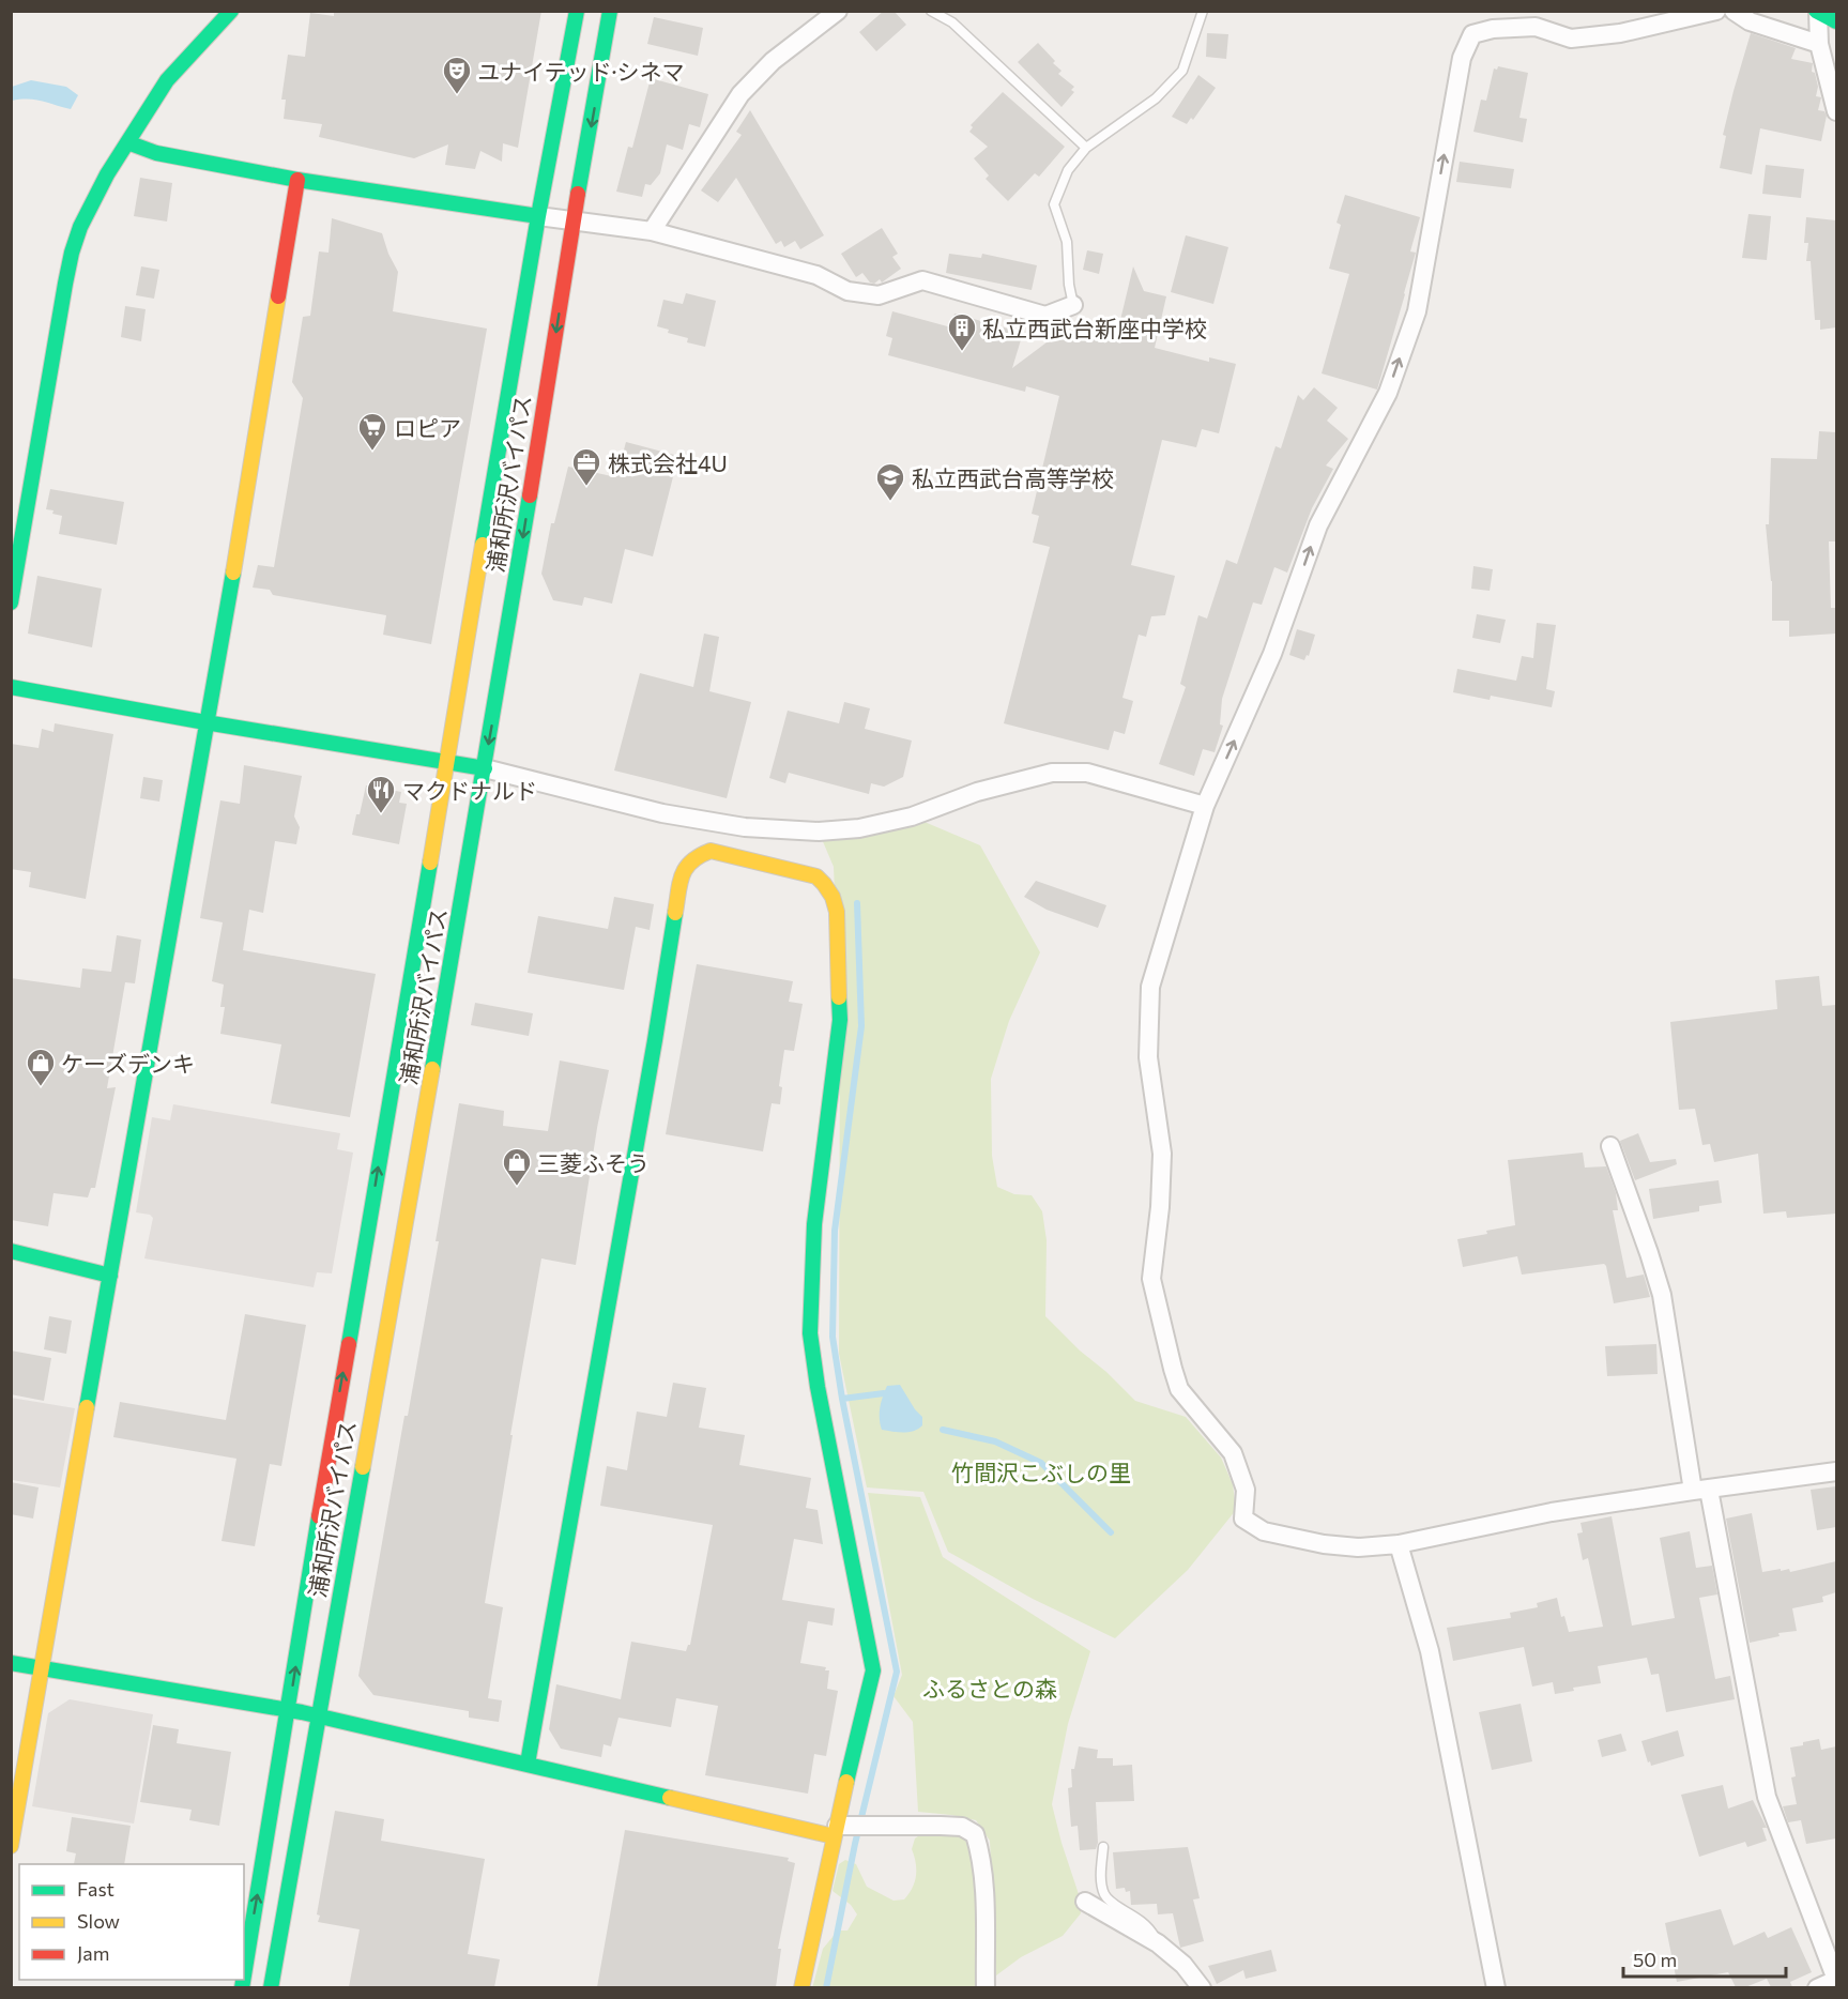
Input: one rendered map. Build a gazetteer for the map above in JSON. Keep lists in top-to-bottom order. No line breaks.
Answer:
{"streets":{"main road":["浦和所沢バイパス"]},"parks":["竹間沢こぶしの里","ふるさとの森"],"places":{"theatre":["ユナイテッド·シネマ"],"building":["私立西武台新座中学校"],"supermarket":["ロピア"],"office":["株式会社4U"],"school or university":["私立西武台高等学校"],"restaurant":["マクドナルド"],"shop":["ケーズデンキ","三菱ふそう"]},"legend":["Fast","Slow","Jam"],"scale_bar":"50 m"}
